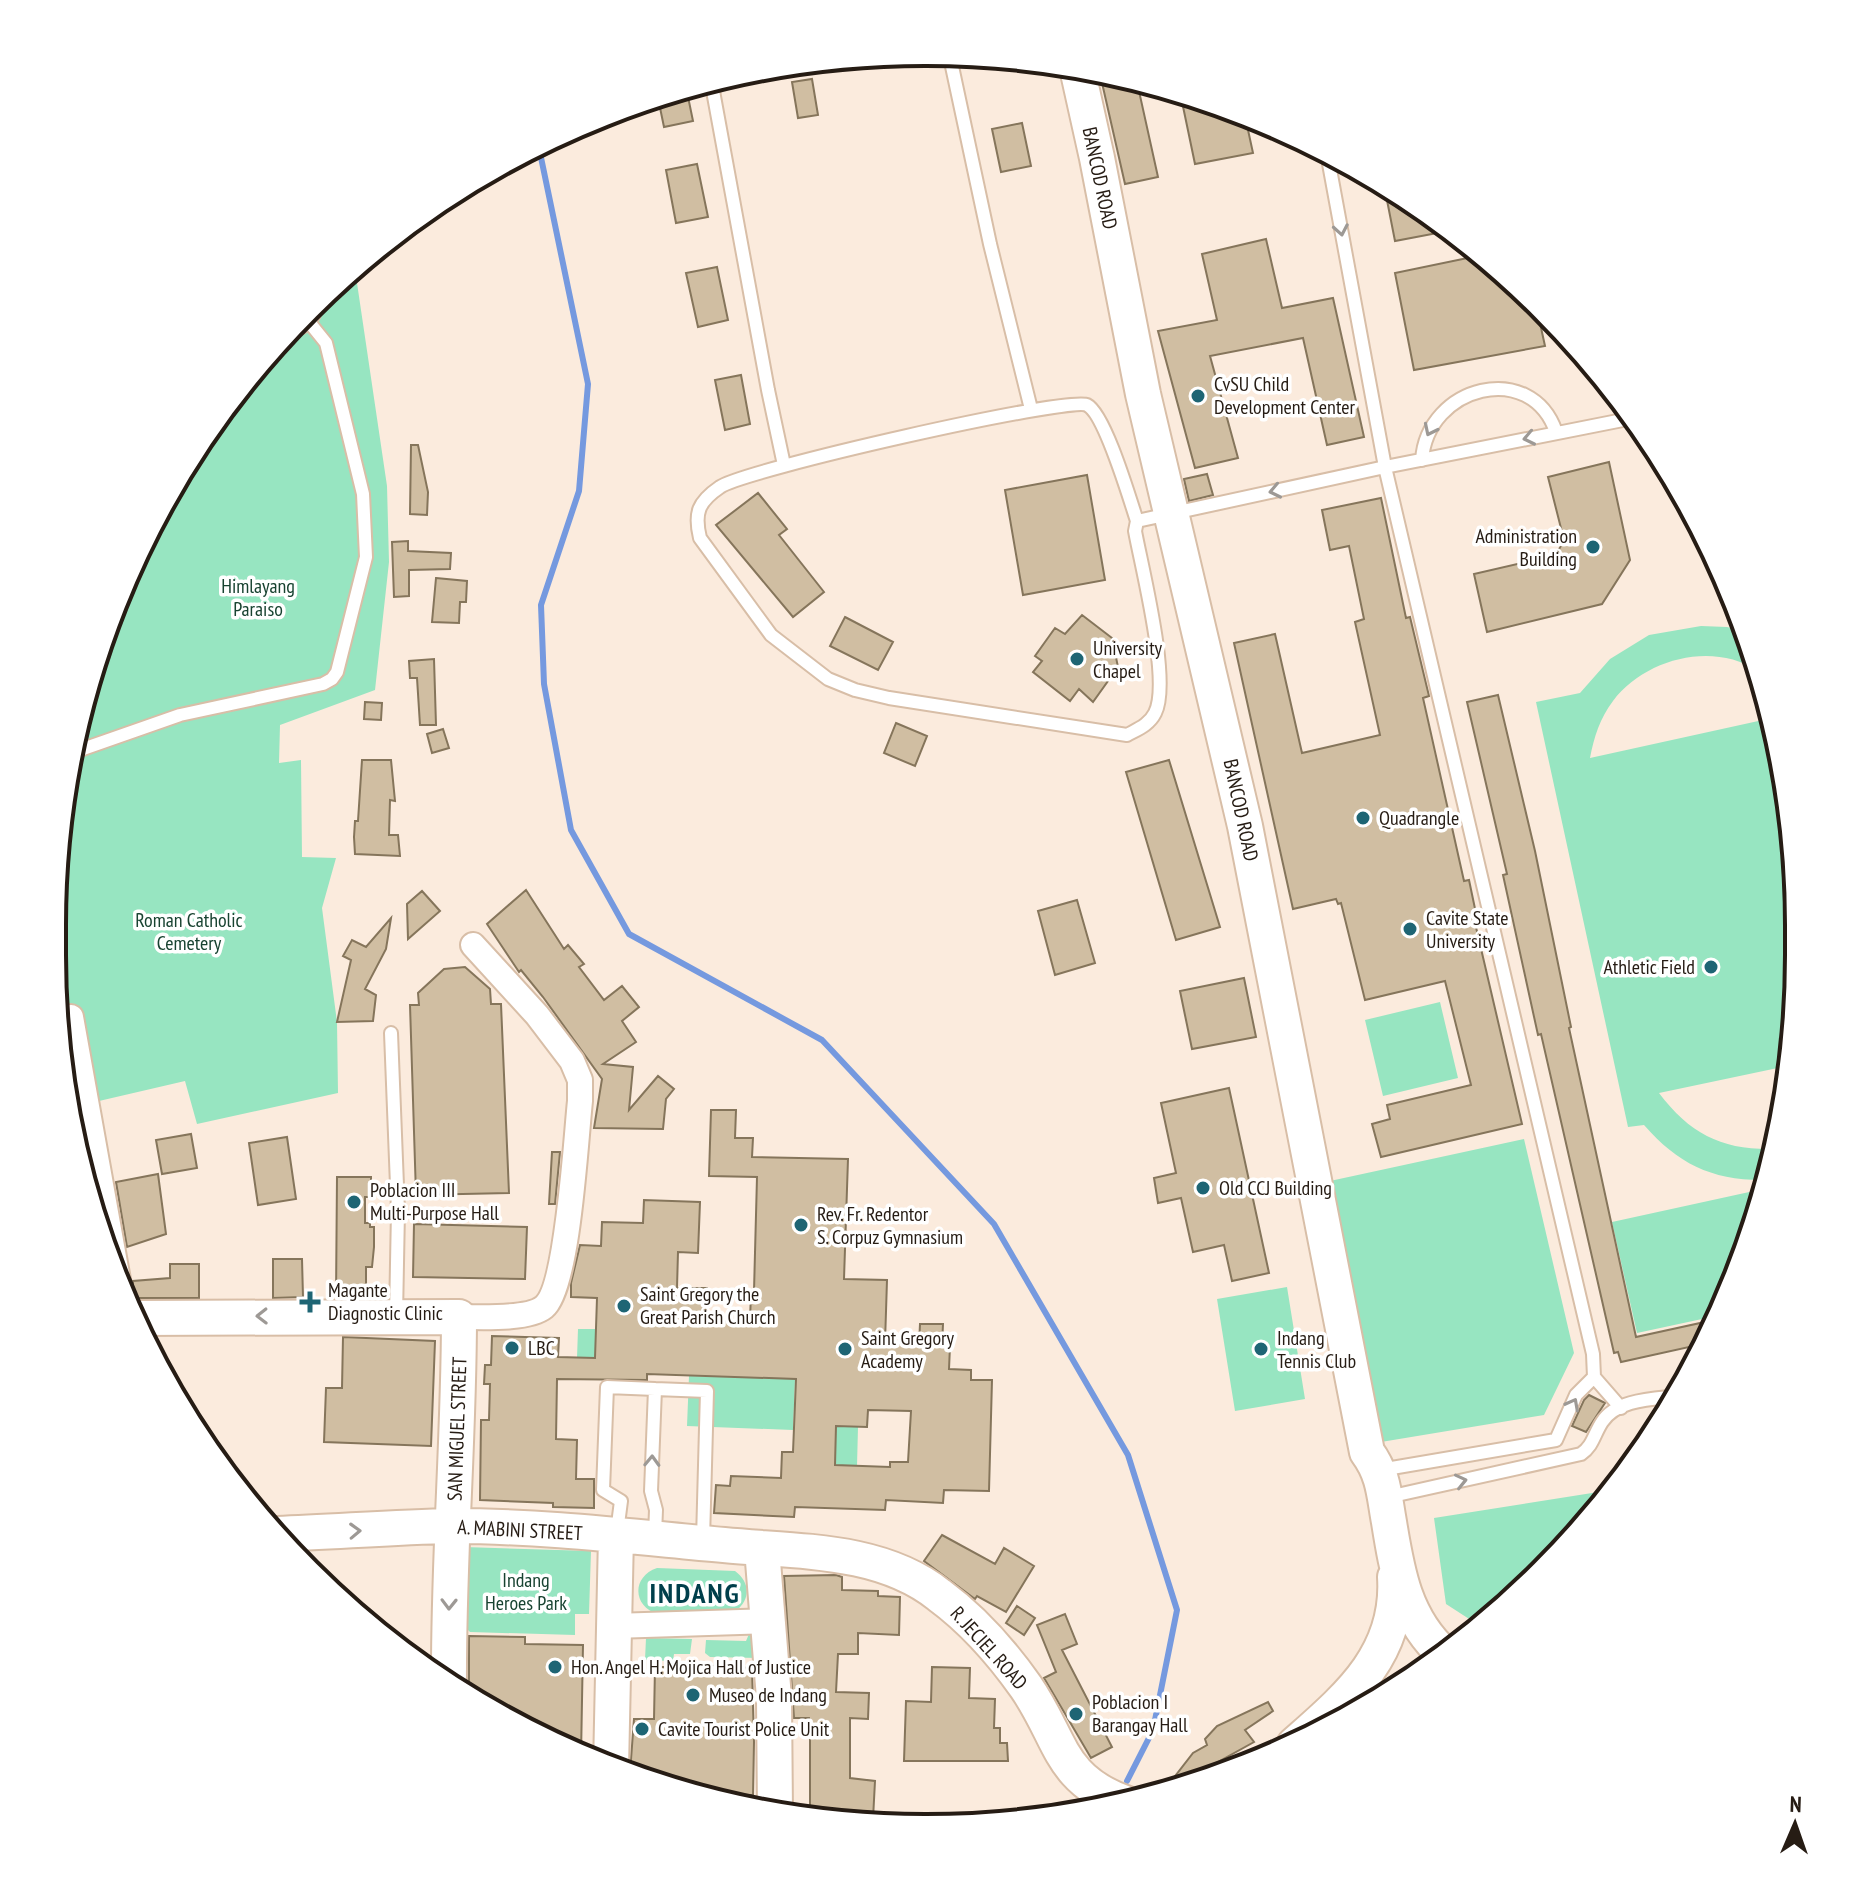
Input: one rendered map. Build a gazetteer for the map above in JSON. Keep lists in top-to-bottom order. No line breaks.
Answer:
{"streets":{"street":["BANCOD ROAD","SAN MIGUEL STREET","A. MABINI STREET","R. JECIEL ROAD"]},"crossings":[["SAN MIGUEL STREET","A. MABINI STREET"],["A. MABINI STREET","R. JECIEL ROAD"]],"districts":["INDANG"],"parks":["Himlayang Paraiso","Roman Catholic Cemetery","Indang Heroes Park"],"places":{"other":["CvSU Child Development Center","Administration Building","University Chapel","Quadrangle","Cavite State University","Athletic Field","Old CCJ Building","Poblacion III Multi-Purpose Hall","Rev. Fr. Redentor S. Corpuz Gymnasium","Saint Gregory the Great Parish Church","LBC","Saint Gregory Academy","Indang Tennis Club","Hon. Angel H. Mojica Hall of Justice","Museo de Indang","Poblacion I Barangay Hall","Cavite Tourist Police Unit"],"health":["Magante Diagnostic Clinic"]},"north":"top"}
